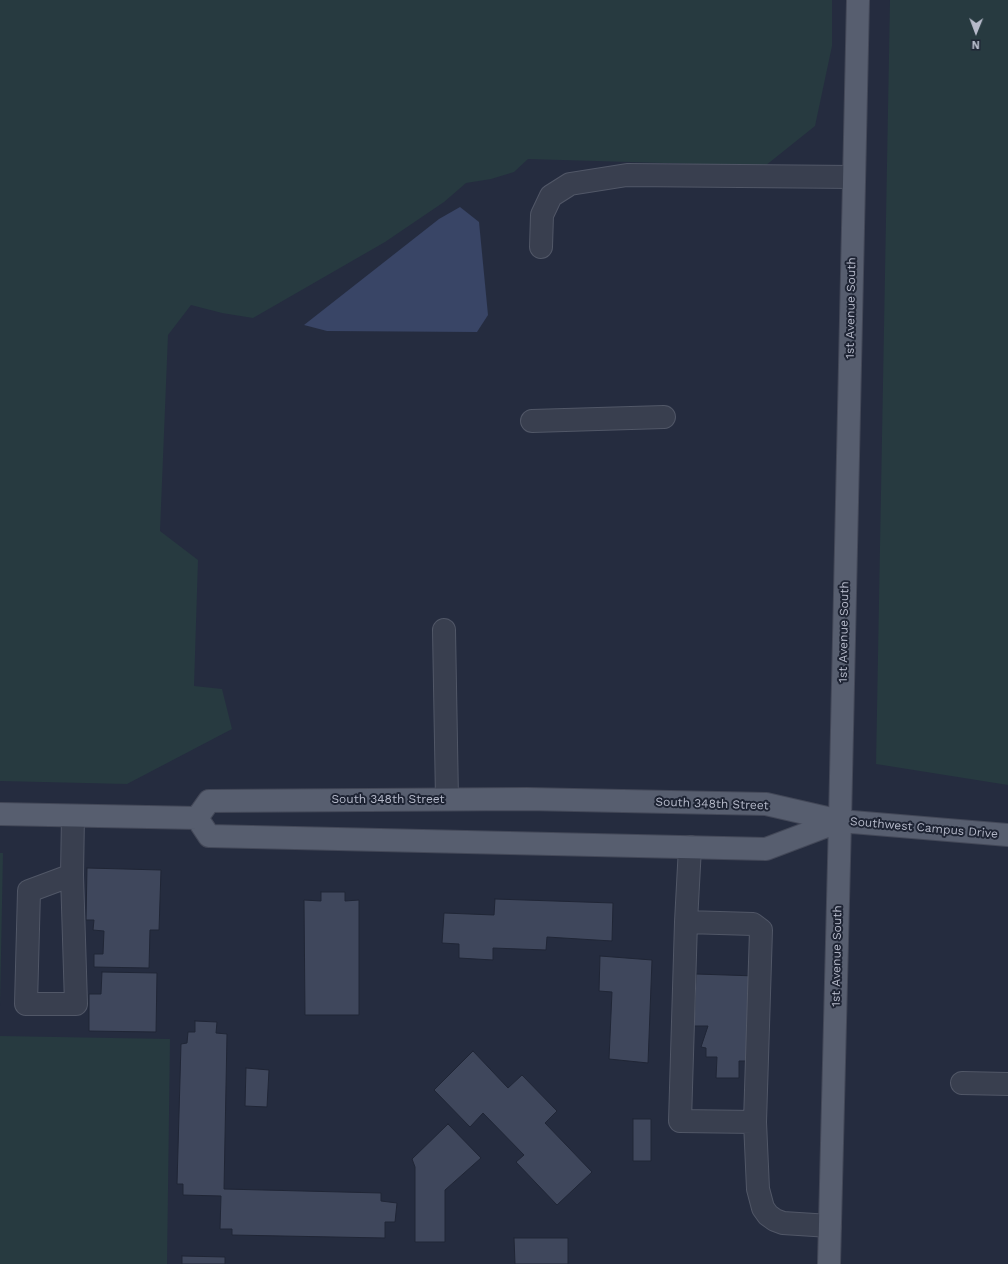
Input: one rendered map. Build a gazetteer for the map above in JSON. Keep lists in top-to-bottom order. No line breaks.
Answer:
{"streets":{"main road":["1st Avenue South","South 348th Street","Southwest Campus Drive"]},"crossings":[["1st Avenue South","South 348th Street"],["1st Avenue South","Southwest Campus Drive"],["South 348th Street","Southwest Campus Drive"]],"north":"bottom"}
